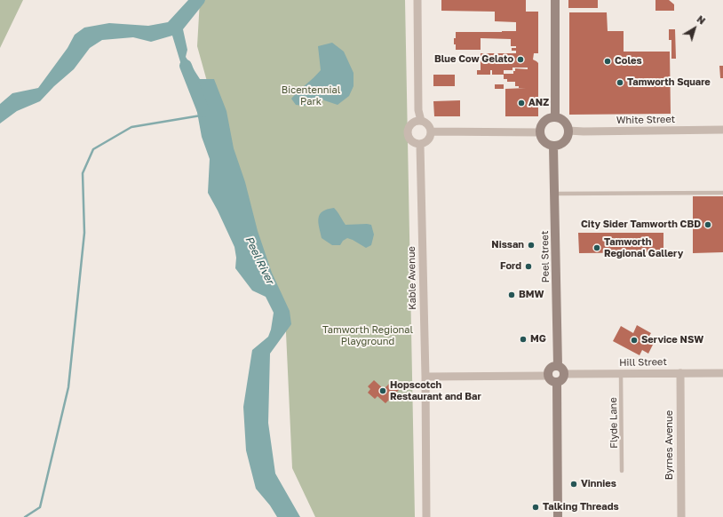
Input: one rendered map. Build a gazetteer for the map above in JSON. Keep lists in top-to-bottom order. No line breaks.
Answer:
{"streets":{"main road":["Peel Street"],"street":["White Street","Kable Avenue","Hill Street","Byrnes Avenue"],"lane":["Flyde Lane"]},"crossings":[["White Street","Peel Street"],["Peel Street","Hill Street"],["Hill Street","Flyde Lane"],["Hill Street","Byrnes Avenue"]],"water":["Peel River"],"parks":["Bicentennial Park","Tamworth Regional Playground"],"places":["Blue Cow Gelato","Coles","Tamworth Square","ANZ","City Sider Tamworth CBD","Nissan","Tamworth Regional Gallery","Ford","BMW","MG","Service NSW","Hopscotch Restaurant and Bar","Vinnies","Talking Threads"],"north":"top right"}
